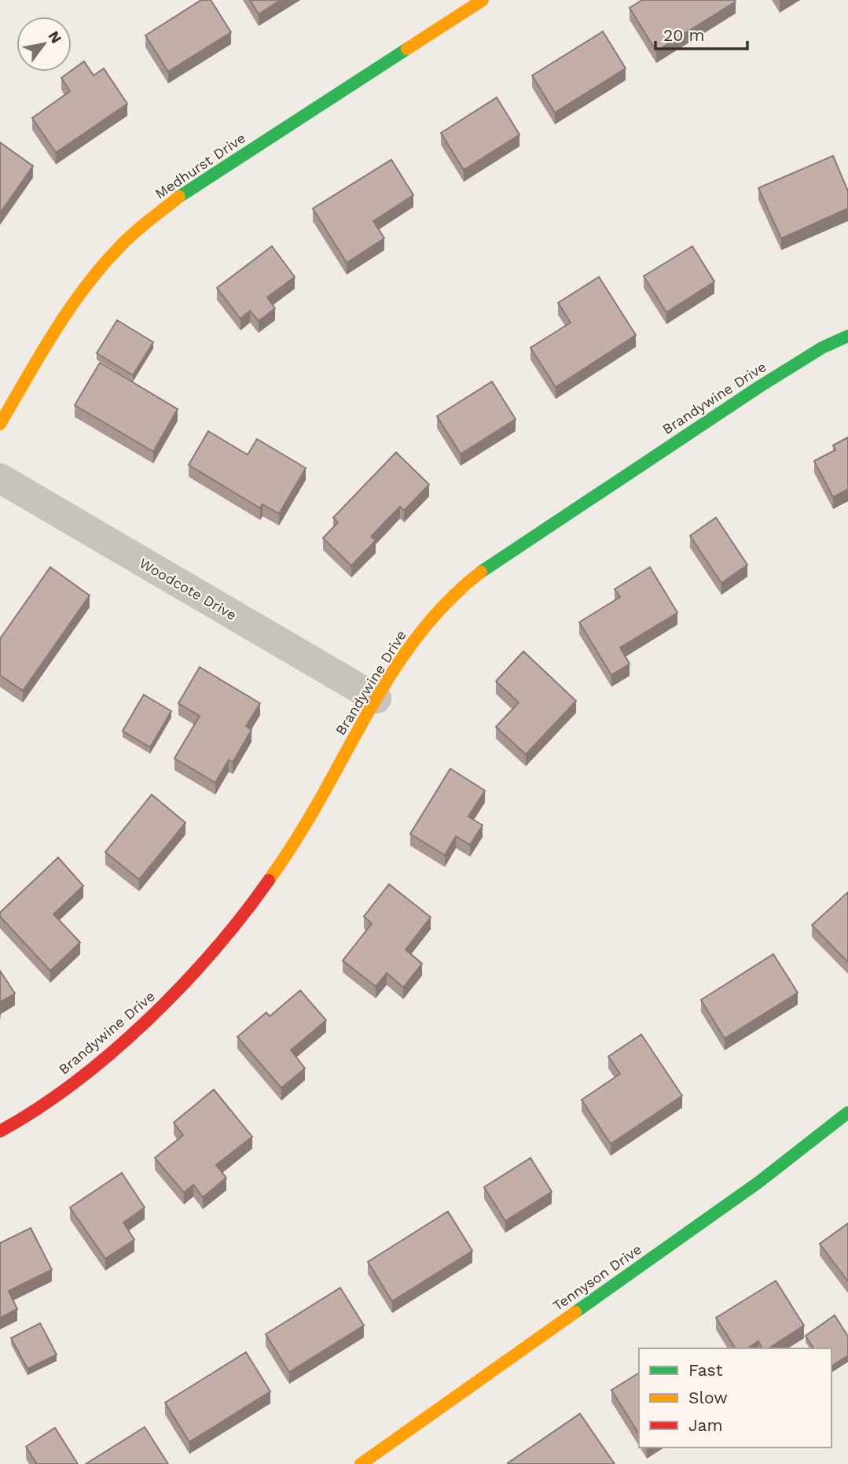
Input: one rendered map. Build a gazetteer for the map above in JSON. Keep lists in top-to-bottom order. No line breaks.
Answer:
{"streets":{"street":["Medhurst Drive","Brandywine Drive","Woodcote Drive","Tennyson Drive"]},"crossings":[["Brandywine Drive","Woodcote Drive"]],"legend":["Fast","Slow","Jam"],"scale_bar":"20 m","north":"top right"}
